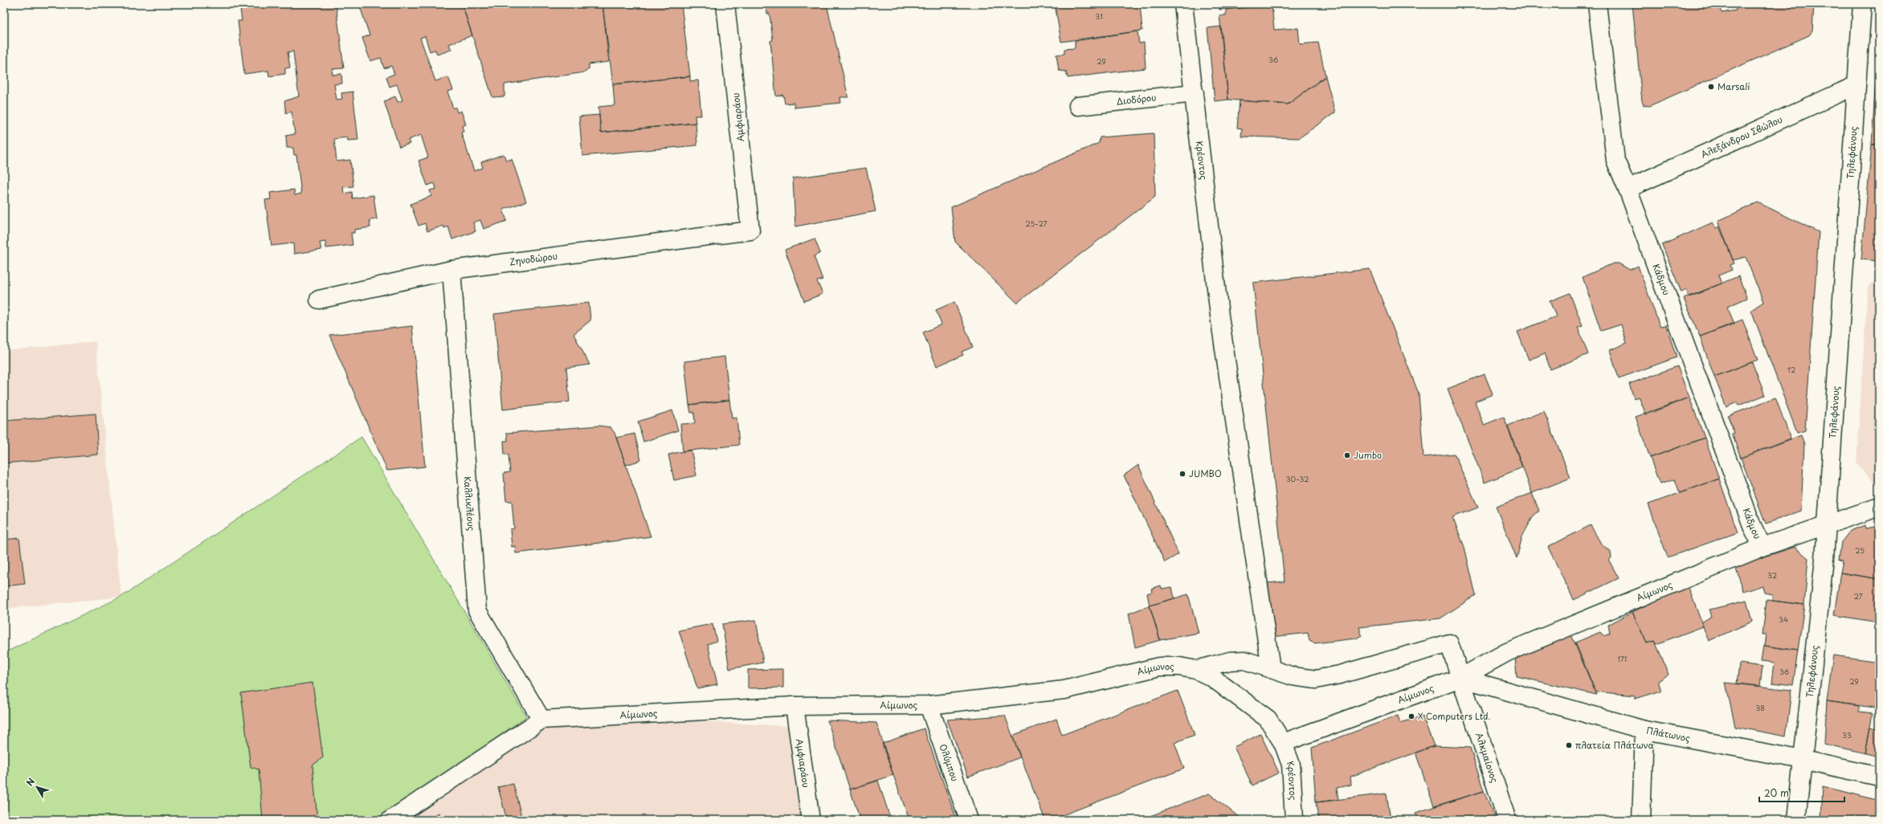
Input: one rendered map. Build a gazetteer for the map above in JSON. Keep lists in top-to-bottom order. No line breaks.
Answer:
{"streets":{"street":["Διοδόρου","Αμφιαράου","Αλεξάνδρου Σβώλου","Τηλεφάνους","Κρέοντος","Ζηνοδώρου","Κάδμου","Καλλικλέους","Αίμωνος","Πλάτωνος","Αλκμαίονος","Ολύμπου"]},"crossings":[["Διοδόρου","Κρέοντος"],["Αμφιαράου","Ζηνοδώρου"],["Αμφιαράου","Αίμωνος"],["Αλεξάνδρου Σβώλου","Τηλεφάνους"],["Αλεξάνδρου Σβώλου","Κάδμου"],["Τηλεφάνους","Αίμωνος"],["Τηλεφάνους","Πλάτωνος"],["Κρέοντος","Αίμωνος"],["Κρέοντος","Αλκμαίονος"],["Ζηνοδώρου","Καλλικλέους"],["Κάδμου","Αίμωνος"],["Καλλικλέους","Αίμωνος"],["Αίμωνος","Πλάτωνος"],["Αίμωνος","Αλκμαίονος"],["Αίμωνος","Ολύμπου"],["Πλάτωνος","Αλκμαίονος"]],"places":["Marsali","Jumbo","JUMBO","X Computers Ltd.","πλατεία Πλάτωνα"],"house_numbers":["31","36","29","25-27","12","30-32","25","32","27","34","171","36","29","38","33"],"scale_bar":"20 m","north":"top left"}
